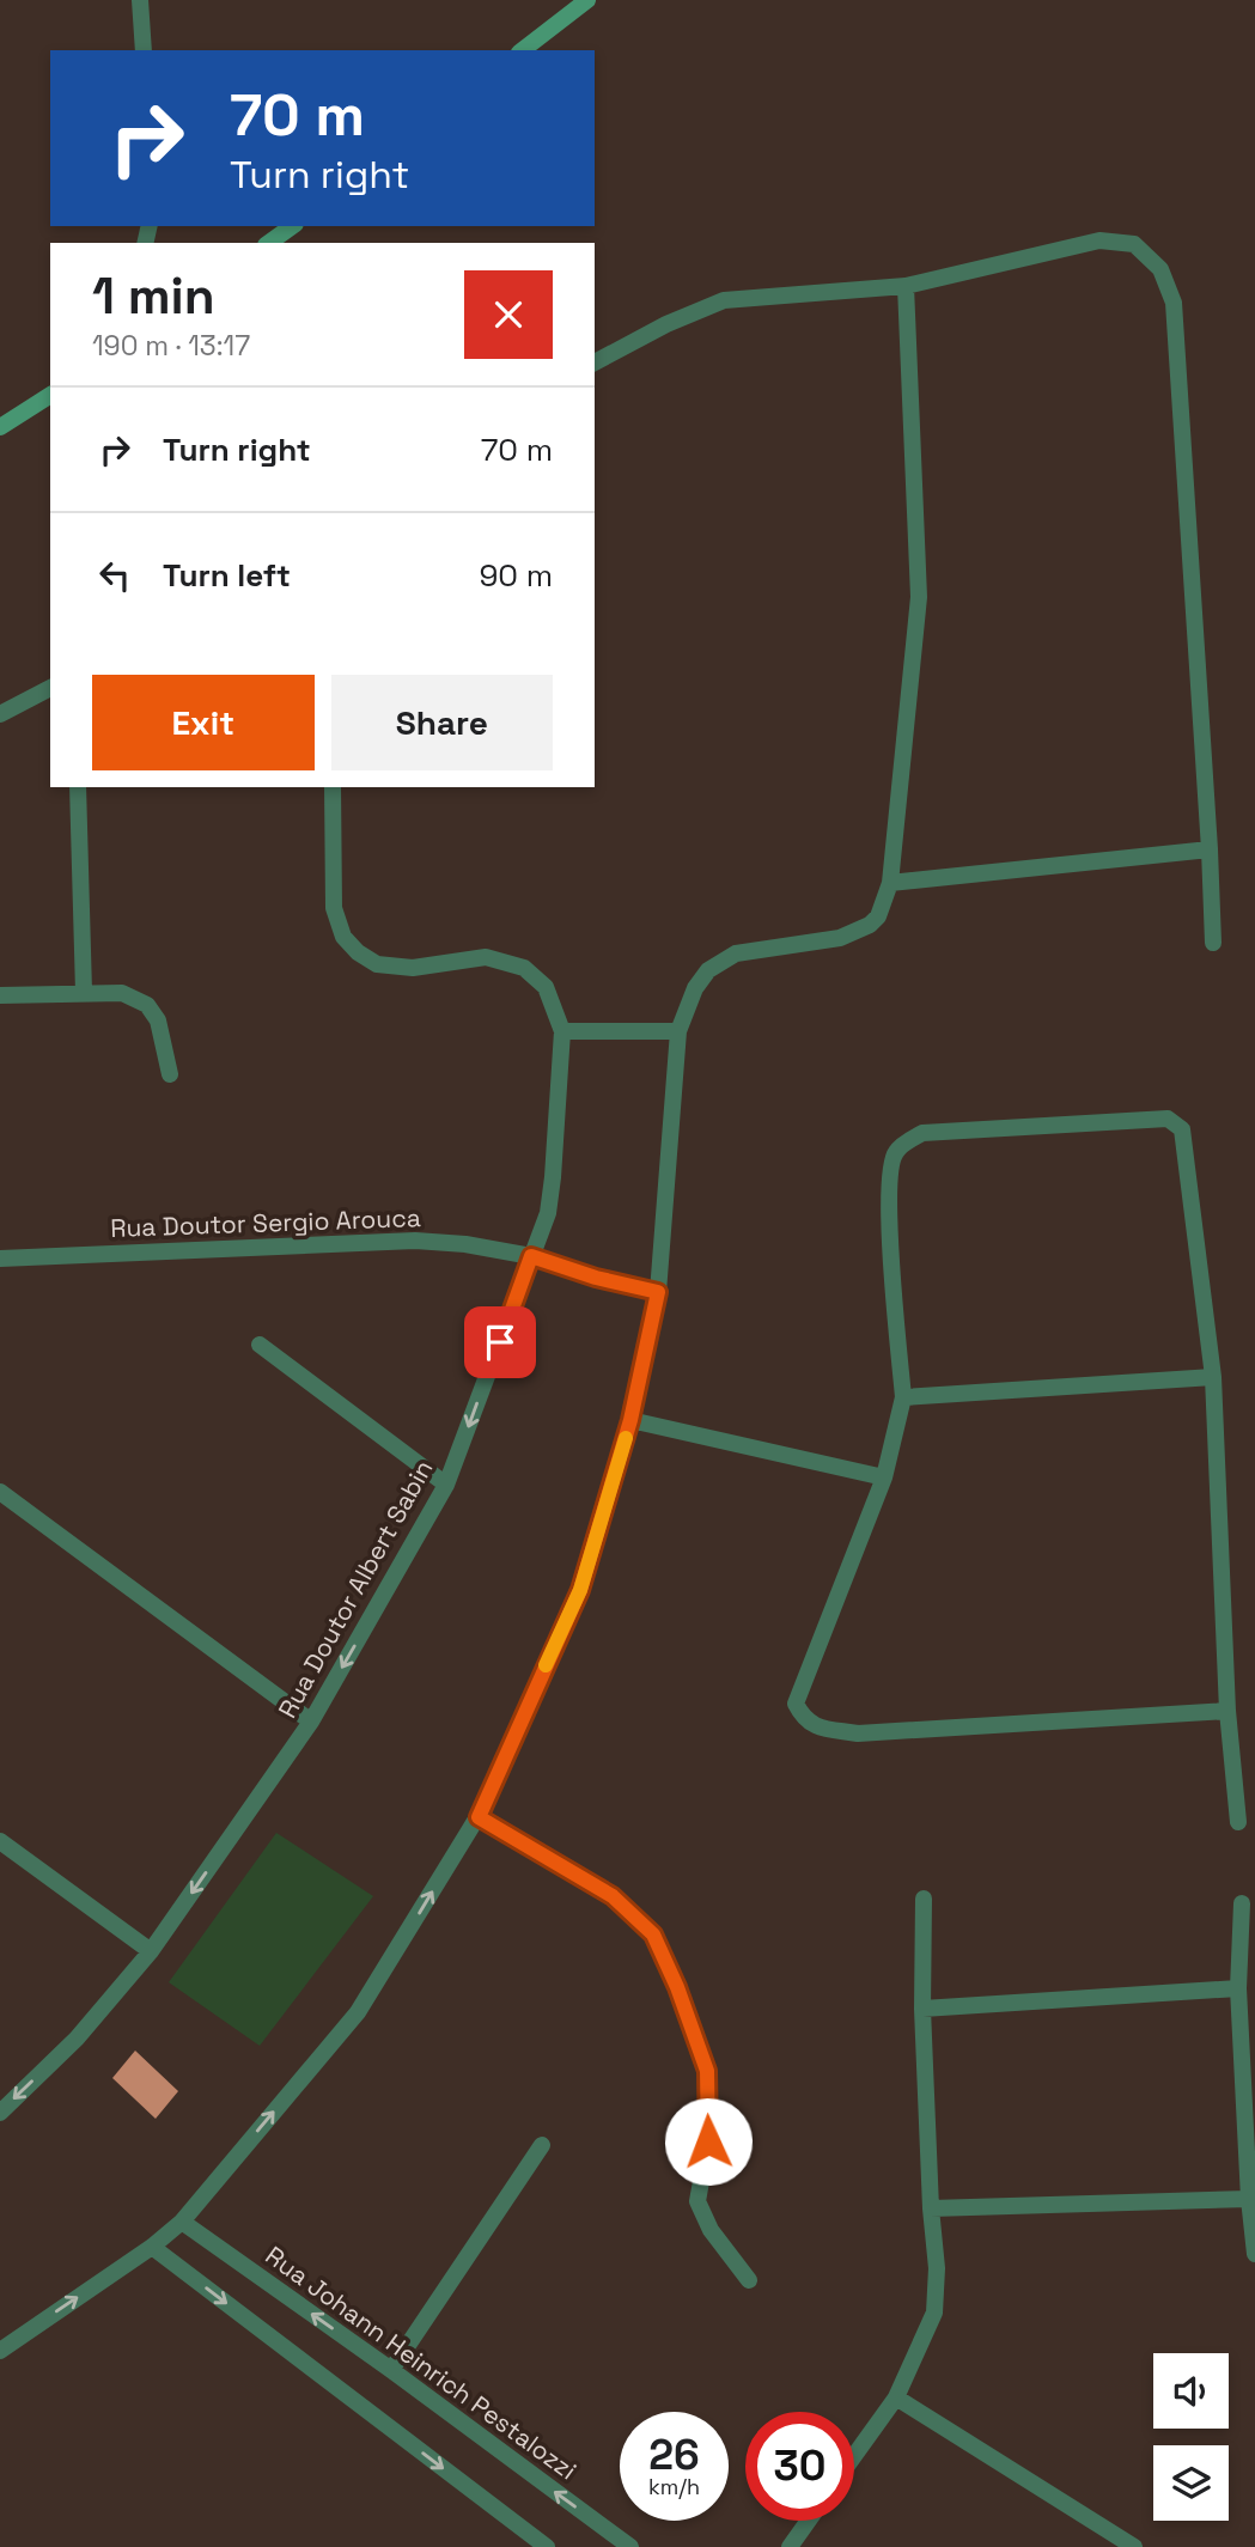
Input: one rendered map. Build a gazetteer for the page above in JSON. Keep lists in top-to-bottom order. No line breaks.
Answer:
{"streets":{"street":["Rua Doutor Sergio Arouca","Rua Doutor Albert Sabin","Rua Johann Heinrich Pestalozzi"]},"crossings":[["Rua Doutor Sergio Arouca","Rua Doutor Albert Sabin"]],"one_way":["Rua Doutor Albert Sabin"],"page":{"turn":["70 m","Turn right"],"heading":["1 min","190 m · 13:17"],"list":[{"name":"Turn right","value":"70 m"},{"name":"Turn left","value":"90 m"}],"buttons":["Exit","Share"],"speed":"26 km/h","limit":"30"}}
